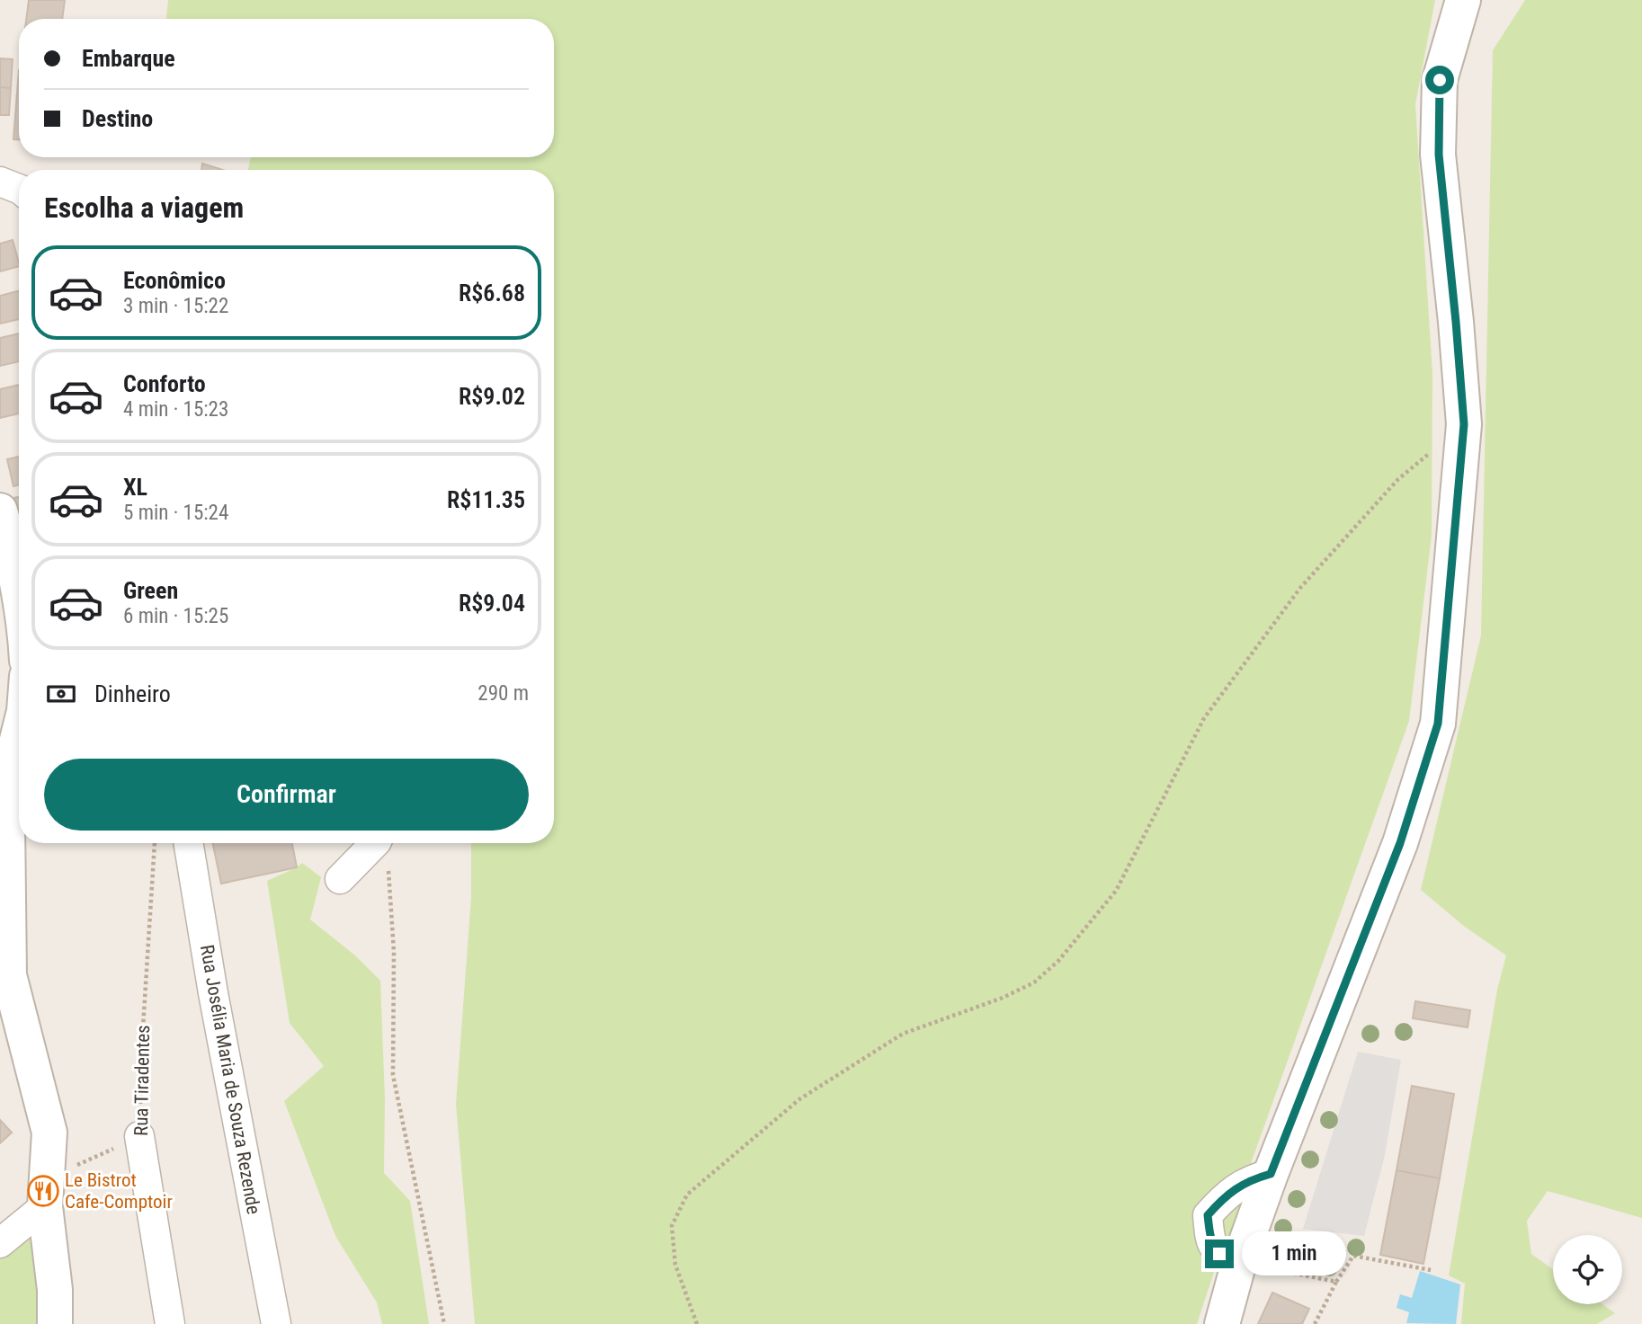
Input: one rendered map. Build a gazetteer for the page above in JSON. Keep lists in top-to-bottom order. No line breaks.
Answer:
{"streets":{"street":["Rua Josélia Maria de Souza Rezende","Rua Tiradentes"]},"places":{"restaurant":["Le Bistrot Cafe-Comptoir"]},"page":{"banner":["Embarque","Destino"],"heading":"Escolha a viagem","list":[{"name":"Econômico","note":"3 min · 15:22","value":"R$6.68"},{"name":"Conforto","note":"4 min · 15:23","value":"R$9.02"},{"name":"XL","note":"5 min · 15:24","value":"R$11.35"},{"name":"Green","note":"6 min · 15:25","value":"R$9.04"}],"pay":["Dinheiro","290 m"],"buttons":"Confirmar","bubble":"1 min"}}
